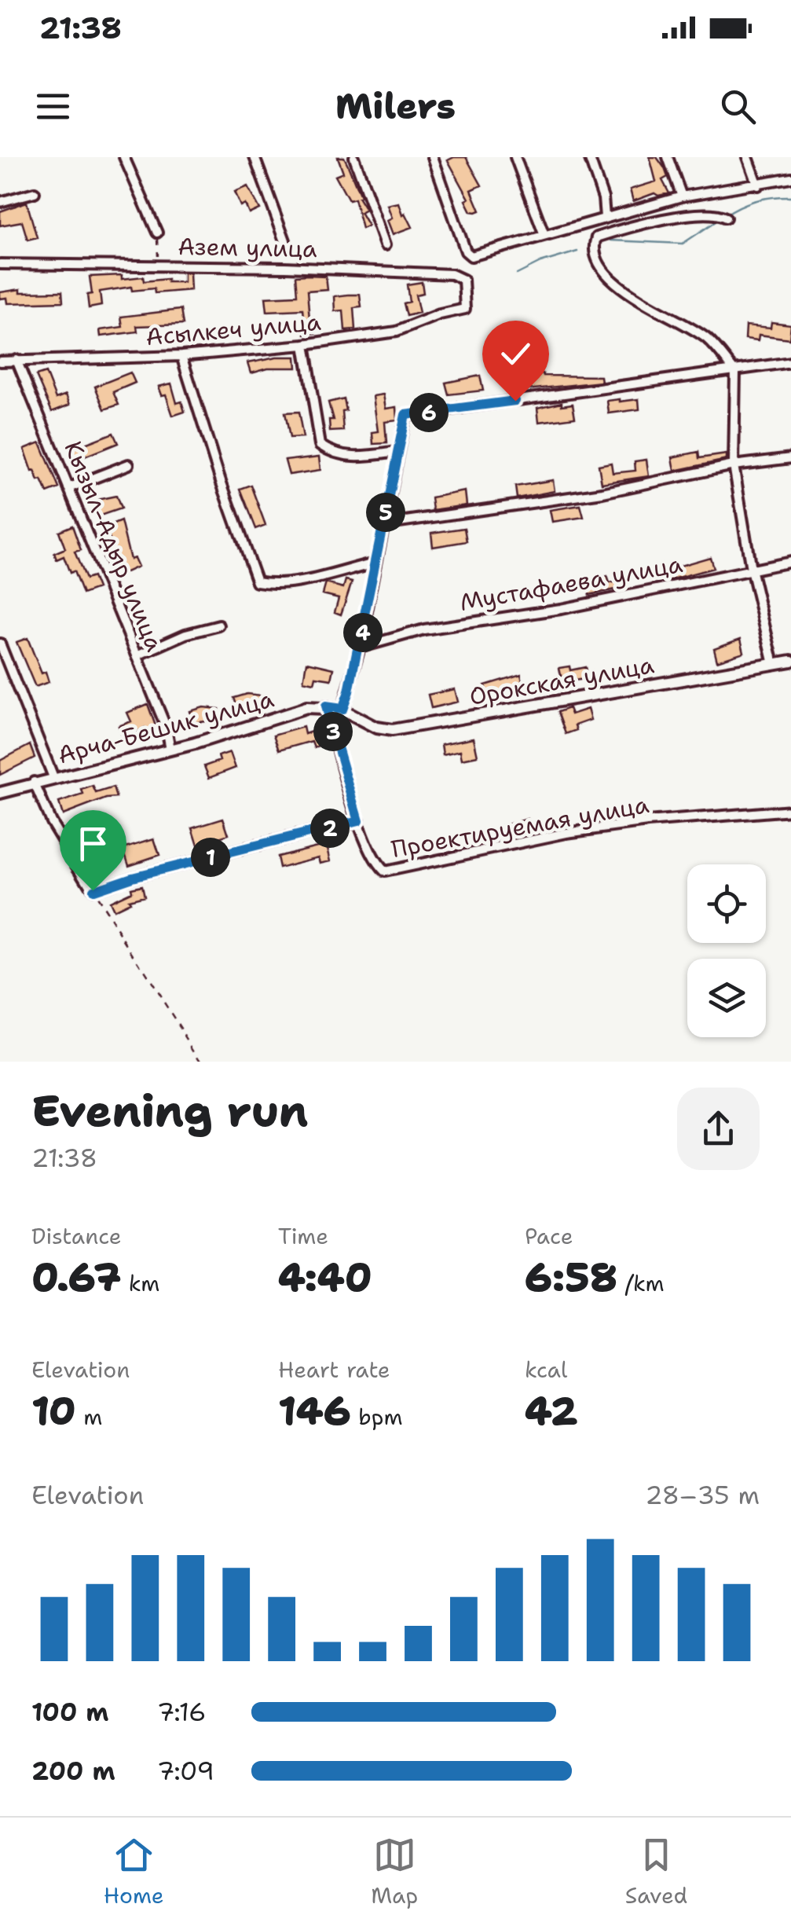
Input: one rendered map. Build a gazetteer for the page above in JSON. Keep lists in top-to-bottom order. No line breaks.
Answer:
{"streets":{"street":["Азем улица","Асылкеч улица","Кызыл-Адыр улица","Мустафаева улица","Орокская улица","Арча-Бешик улица","Проектируемая улица"]},"crossings":[["Азем улица","Асылкеч улица"],["Асылкеч улица","Кызыл-Адыр улица"],["Кызыл-Адыр улица","Арча-Бешик улица"],["Орокская улица","Арча-Бешик улица"],["Арча-Бешик улица","Проектируемая улица"]],"page":{"status":"21:38","header":"Milers","pins":["6","5","4","3","2","1"],"heading":["Evening run","21:38"],"stats":[["Distance","0.67 km"],["Time","4:40"],["Pace","6:58 /km"],["Elevation","10 m"],["Heart rate","146 bpm"],["kcal","42"]],"chart":["Elevation","28–35 m"],"list":[{"name":"100 m","note":"7:16"},{"name":"200 m","note":"7:09"}],"tabs":["Home","Map","Saved"]}}
